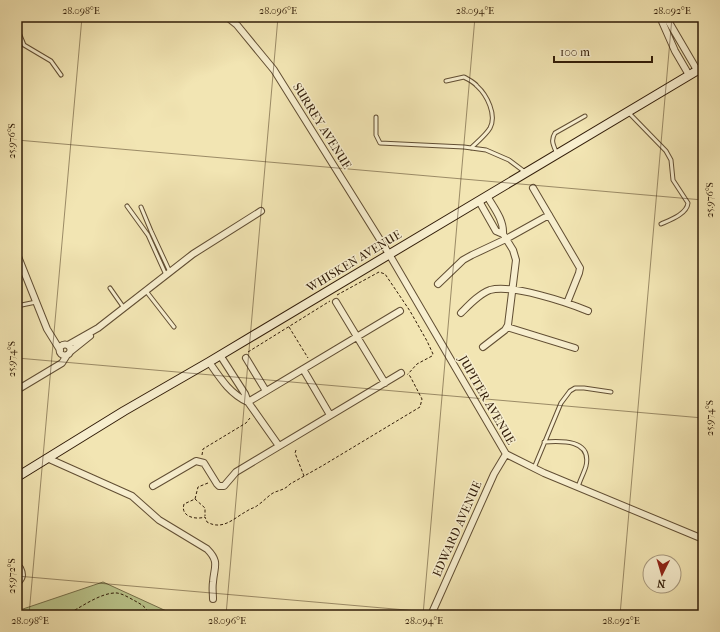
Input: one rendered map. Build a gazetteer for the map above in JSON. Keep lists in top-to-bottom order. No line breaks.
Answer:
{"streets":{"street":["SURREY AVENUE","WHISKEN AVENUE","JUPITER AVENUE","EDWARD AVENUE"]},"crossings":[["SURREY AVENUE","WHISKEN AVENUE"],["SURREY AVENUE","JUPITER AVENUE"],["WHISKEN AVENUE","JUPITER AVENUE"],["JUPITER AVENUE","EDWARD AVENUE"]],"scale_bar":"100 m","north":"bottom","coordinates":["28.098°E","28.096°E","28.094°E","28.092°E","25.976°S","25.974°S","25.972°S"]}
